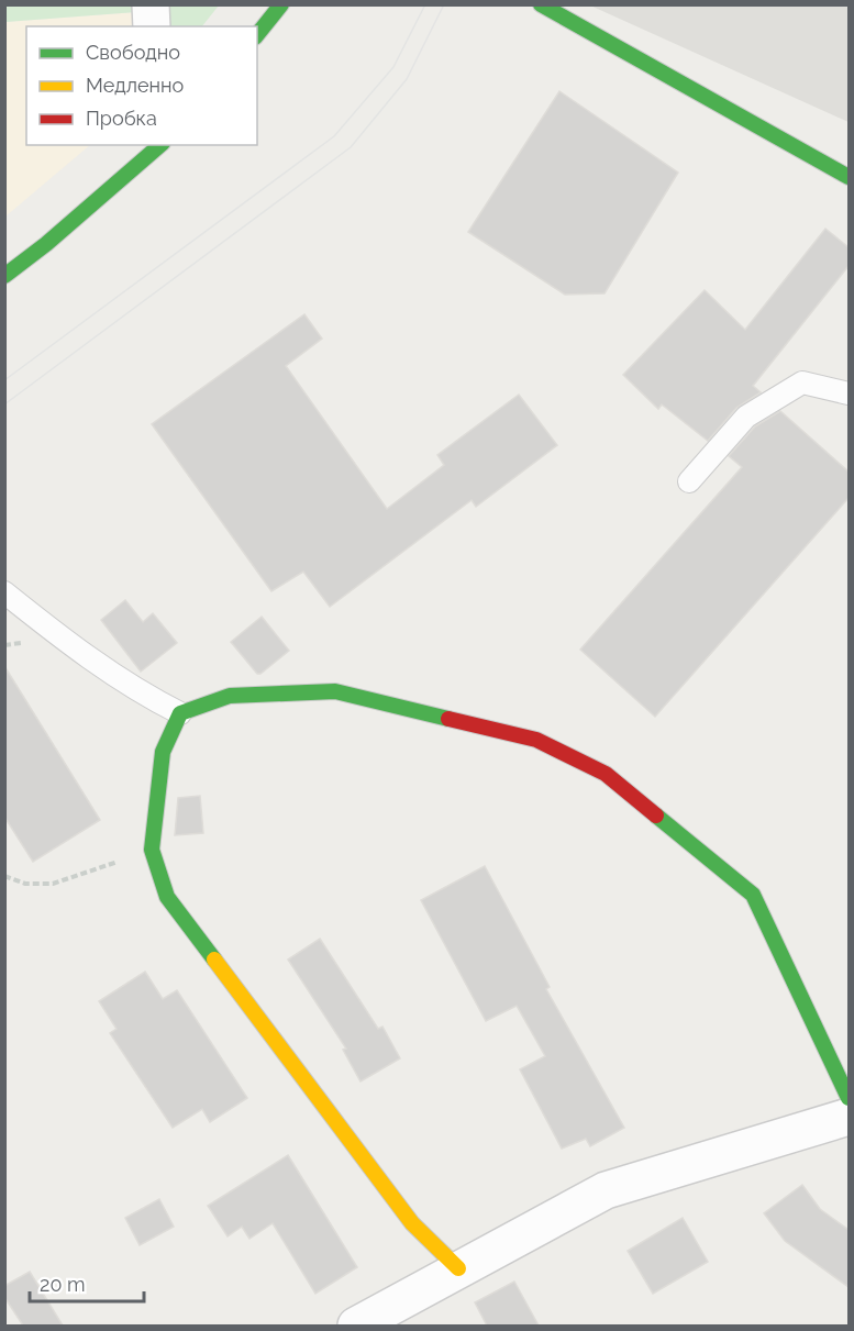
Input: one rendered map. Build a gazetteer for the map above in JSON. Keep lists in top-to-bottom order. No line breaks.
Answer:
{"legend":["Свободно","Медленно","Пробка"],"scale_bar":"20 m"}
